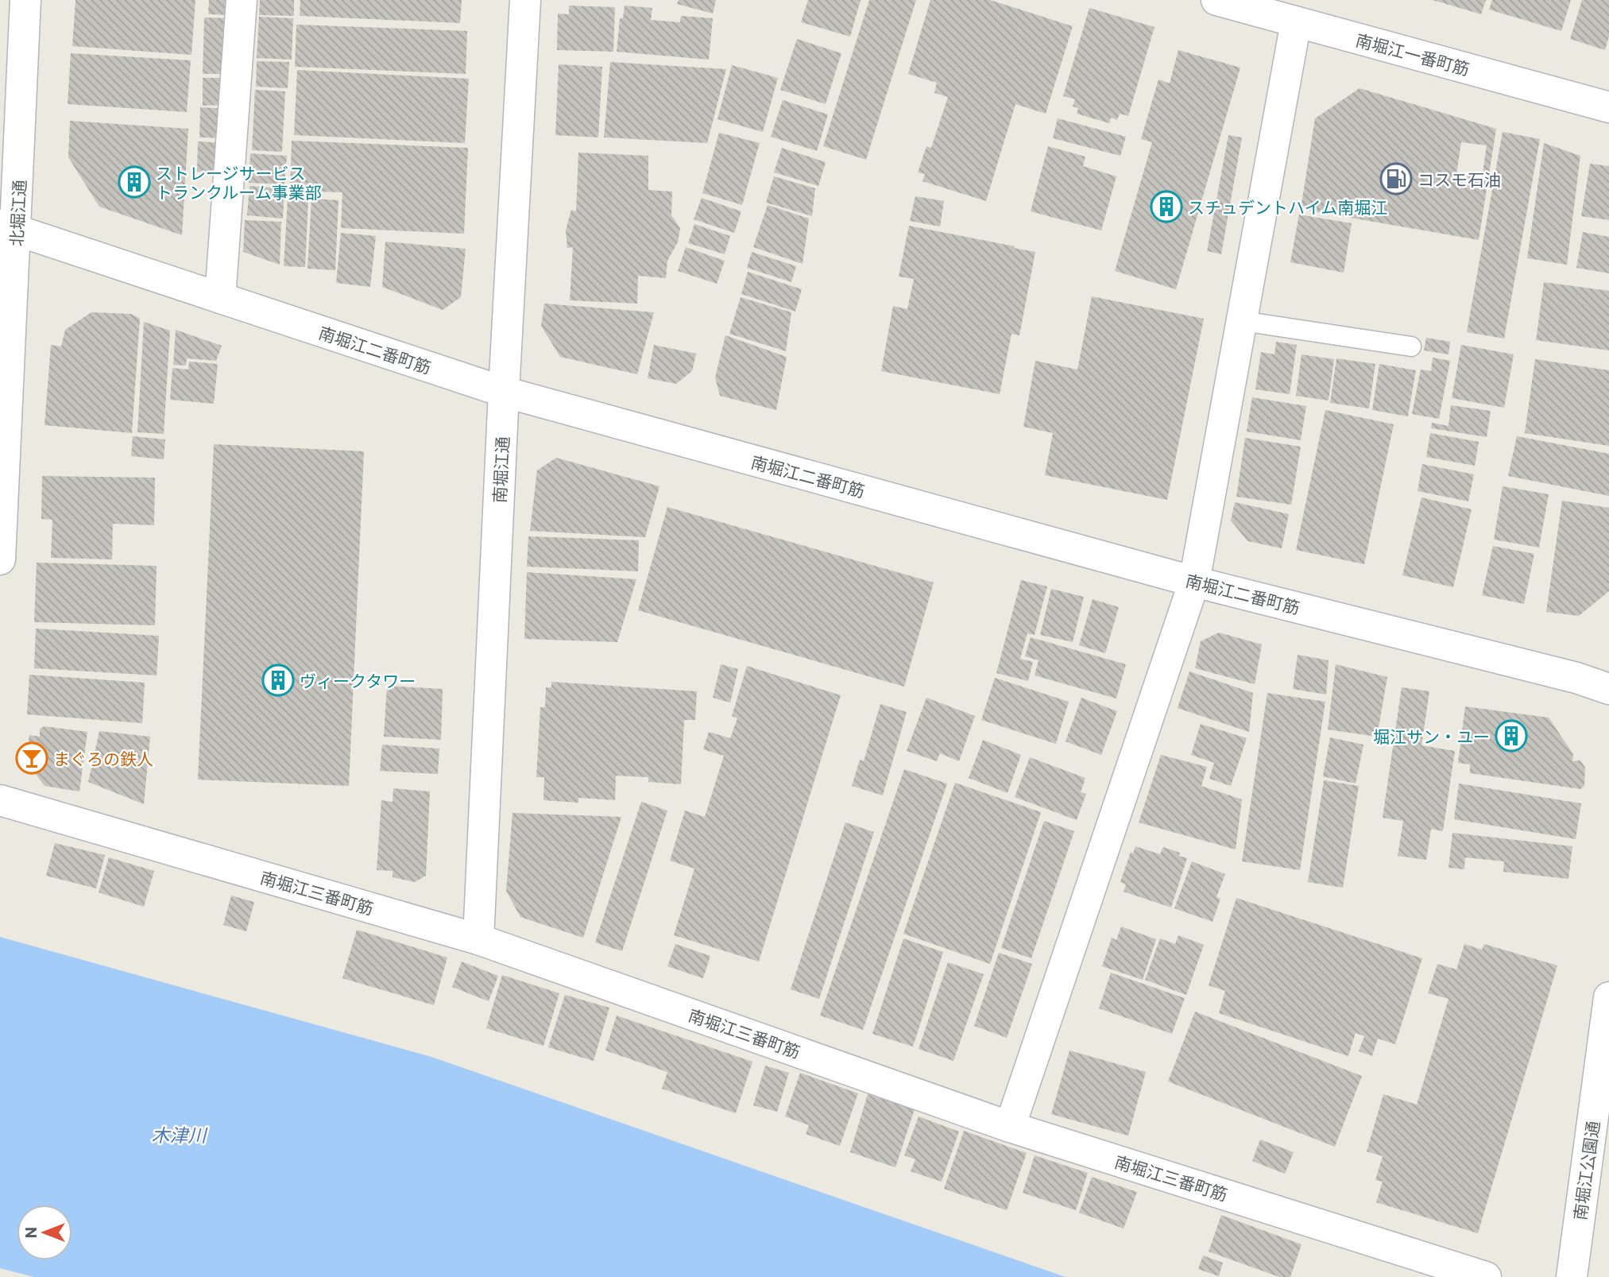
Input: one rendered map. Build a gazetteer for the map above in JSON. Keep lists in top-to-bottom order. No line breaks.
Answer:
{"streets":{"street":["南堀江一番町筋","北堀江通","南堀江二番町筋","南堀江通","南堀江三番町筋","南堀江公園通"]},"crossings":[["北堀江通","南堀江二番町筋"],["南堀江二番町筋","南堀江通"],["南堀江通","南堀江三番町筋"]],"water":["木津川"],"places":{"fuel station":["コスモ石油"],"building":["ストレージサービス トランクルーム事業部","スチュデントハイム南堀江","ヴィークタワー","堀江サン・ユー"],"bar":["まぐろの鉄人"]},"north":"left"}
